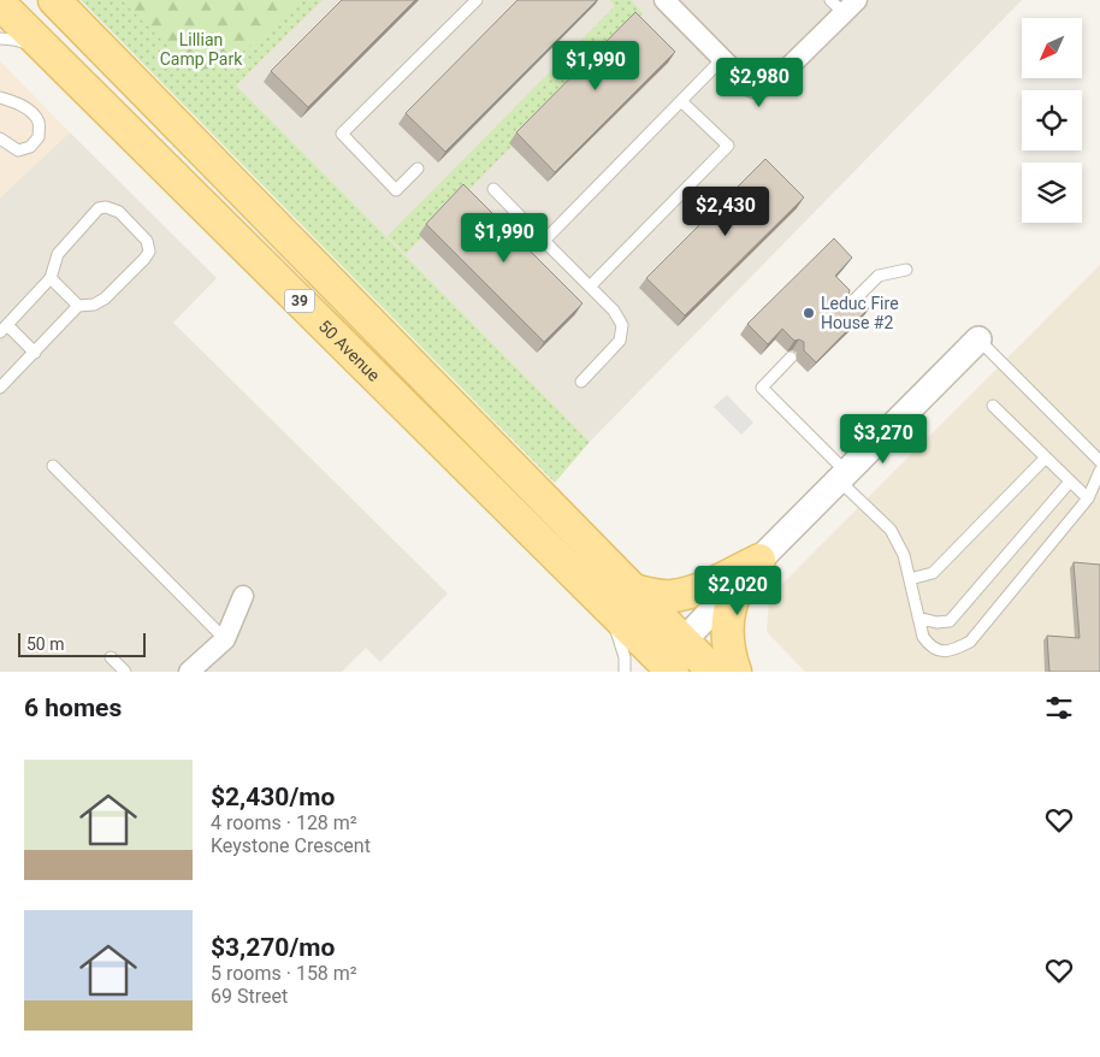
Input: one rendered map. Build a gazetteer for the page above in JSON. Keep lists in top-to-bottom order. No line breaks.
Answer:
{"streets":{"main road":["39","50 Avenue"]},"parks":["Lillian Camp Park"],"places":["Leduc Fire House #2"],"scale_bar":"50 m","north":"bottom left","page":{"price":["$1,990","$2,980","$2,430","$1,990","$3,270","$2,020"],"scale":"50 m","heading":"6 homes","list":[{"name":"$2,430/mo","note":"4 rooms · 128 m² · Keystone Crescent"},{"name":"$3,270/mo","note":"5 rooms · 158 m² · 69 Street"}]}}
